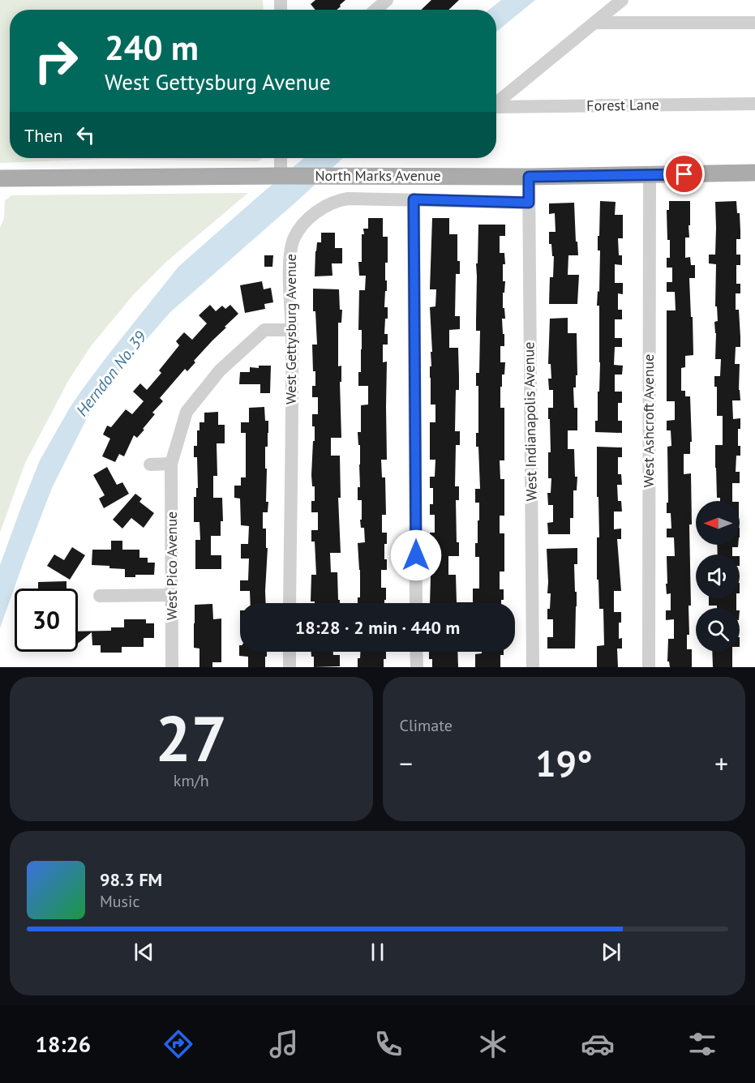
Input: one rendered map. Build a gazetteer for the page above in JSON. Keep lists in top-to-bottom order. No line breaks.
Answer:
{"streets":{"main road":["North Marks Avenue"],"street":["Forest Lane","West Gettysburg Avenue","West Ashcroft Avenue","West Indianapolis Avenue","West Pico Avenue"]},"crossings":[["North Marks Avenue","West Ashcroft Avenue"],["North Marks Avenue","West Indianapolis Avenue"],["West Gettysburg Avenue","West Indianapolis Avenue"],["West Gettysburg Avenue","West Pico Avenue"]],"water":["Herndon No. 39"],"north":"left","page":{"turn":["240 m","West Gettysburg Avenue"],"then":"Then","limit":"30","trip":"18:28 · 2 min · 440 m","tile":[["27","km/h"],"Climate"],"heat":["−","19°","+"],"song":["98.3 FM","Music"],"tabs":"18:26"}}
